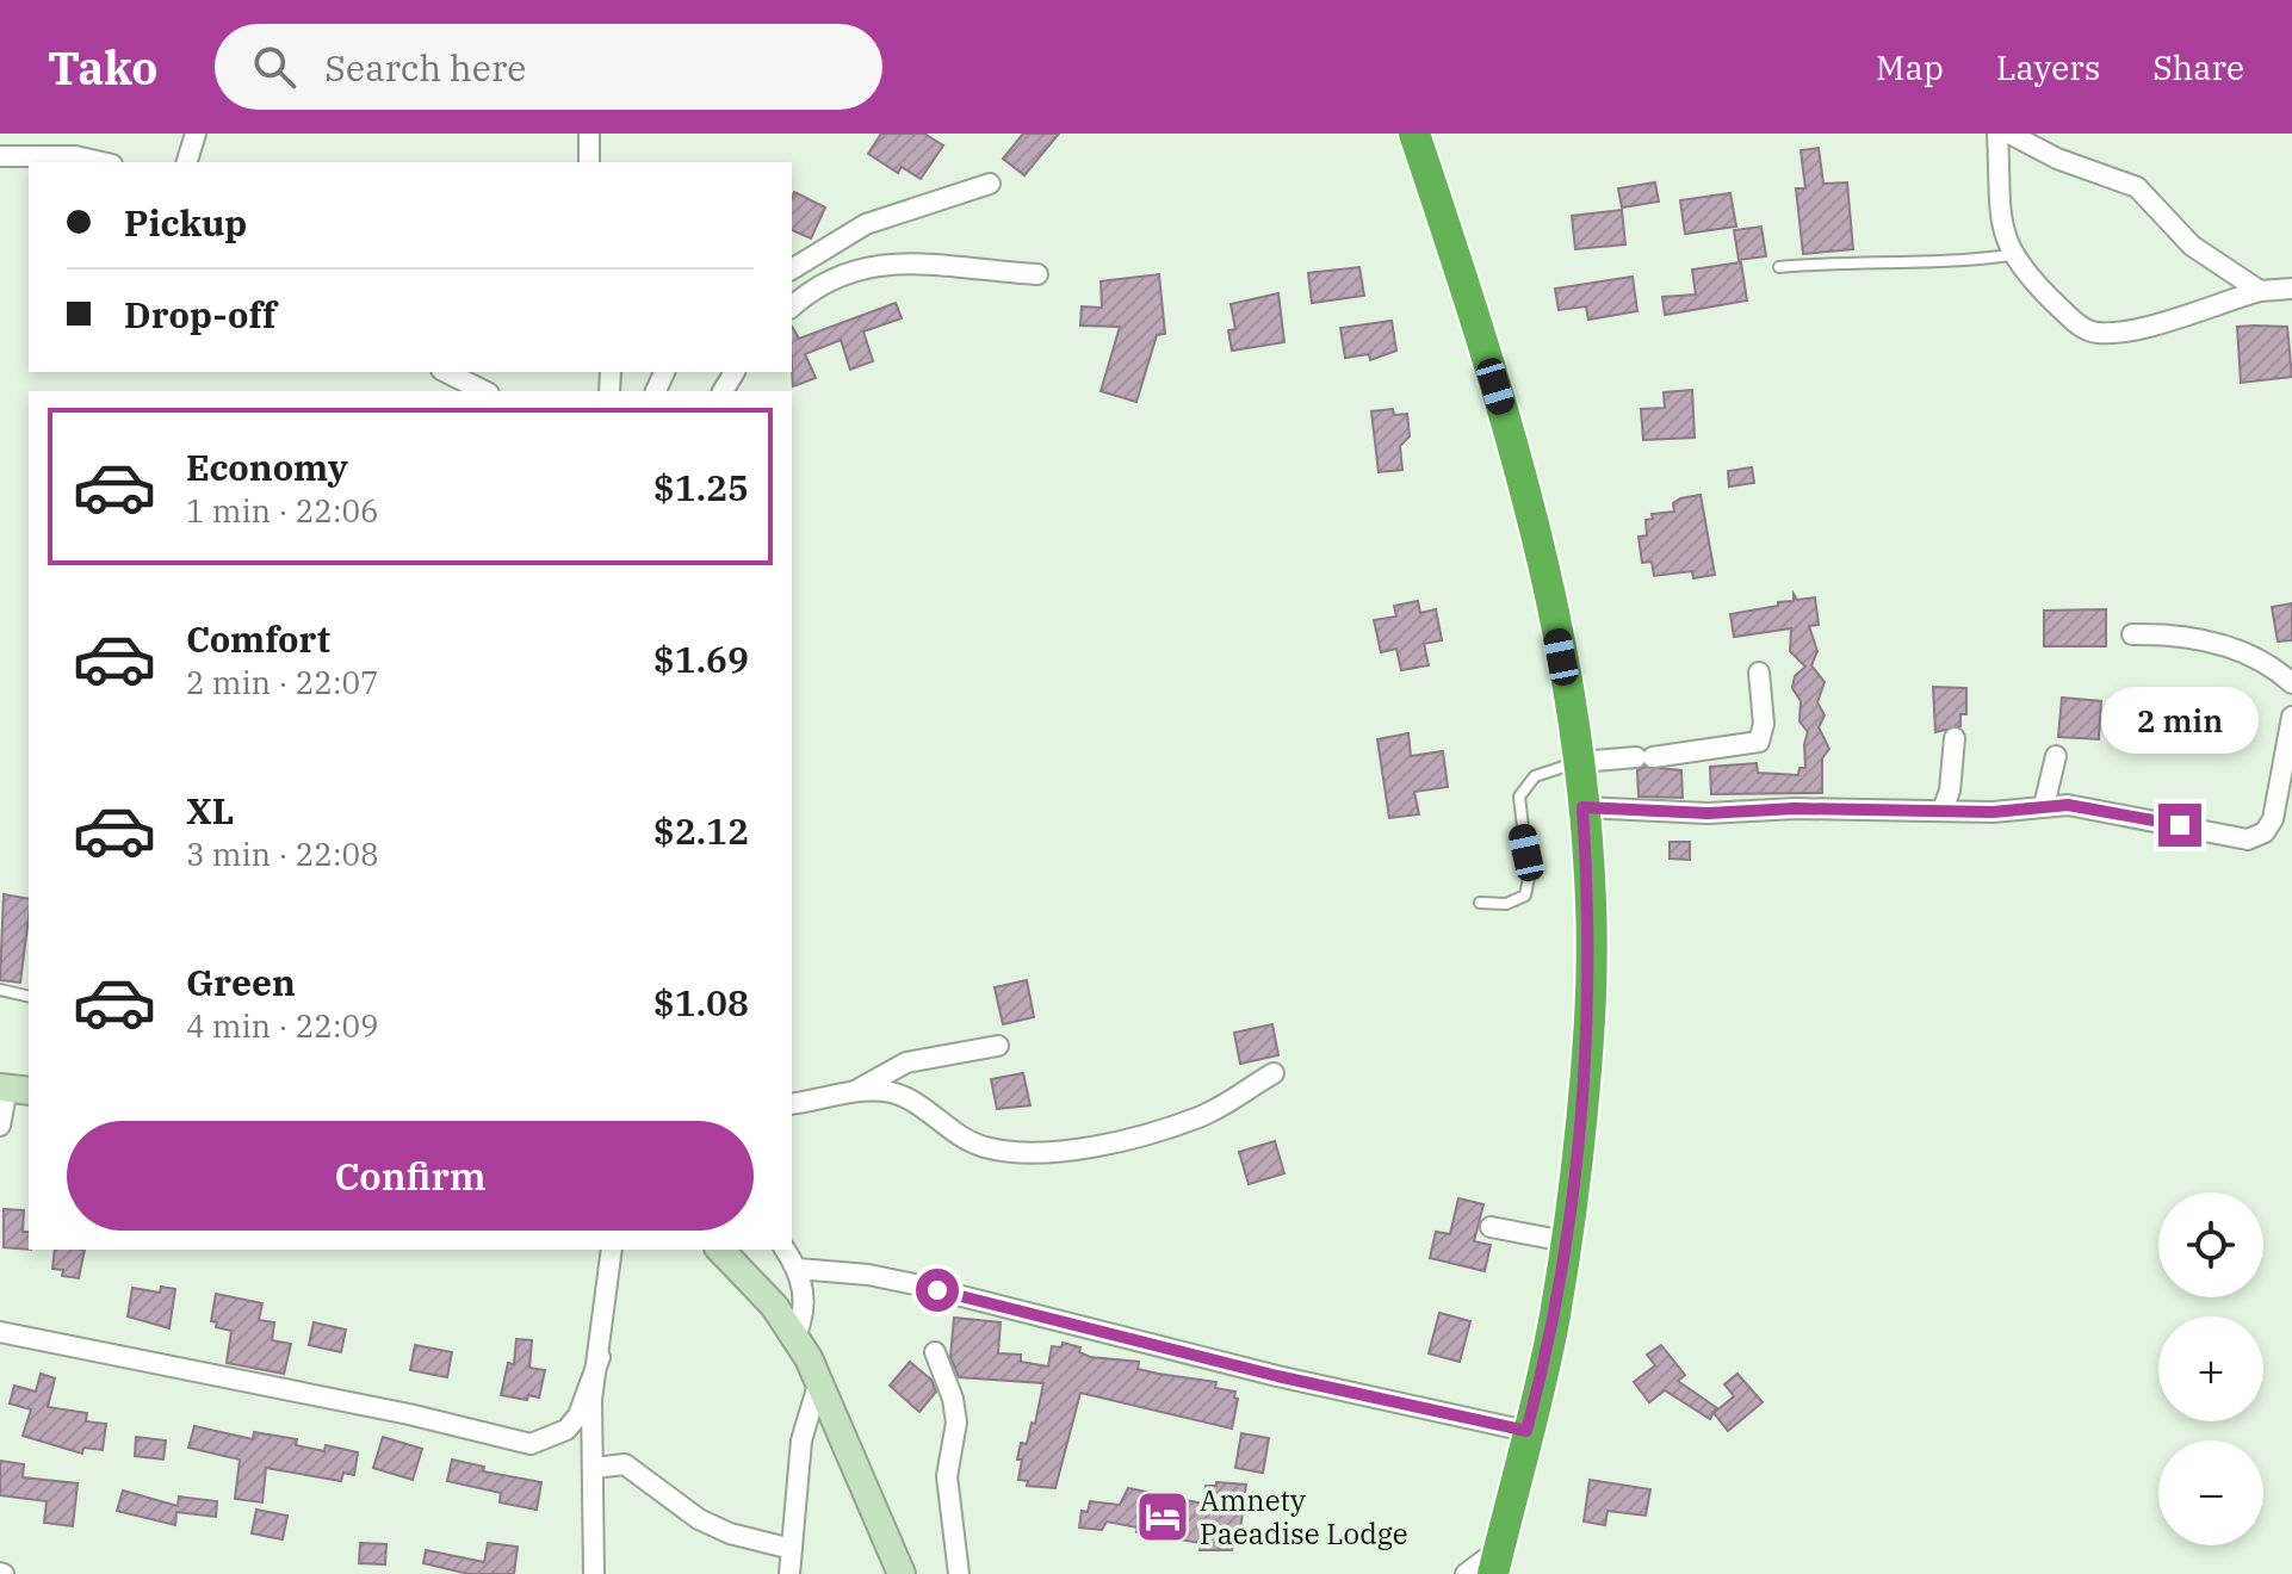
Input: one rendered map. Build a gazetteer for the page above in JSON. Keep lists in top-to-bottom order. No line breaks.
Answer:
{"places":{"hotel":["Amnety Paeadise Lodge"]},"page":{"header":"Tako","search":"Search here","nav":["Map","Layers","Share"],"banner":["Pickup","Drop-off"],"list":[{"name":"Economy","note":"1 min · 22:06","value":"$1.25"},{"name":"Comfort","note":"2 min · 22:07","value":"$1.69"},{"name":"XL","note":"3 min · 22:08","value":"$2.12"},{"name":"Green","note":"4 min · 22:09","value":"$1.08"}],"bubble":"2 min","buttons":"Confirm","map_buttons":["+","−"]}}
